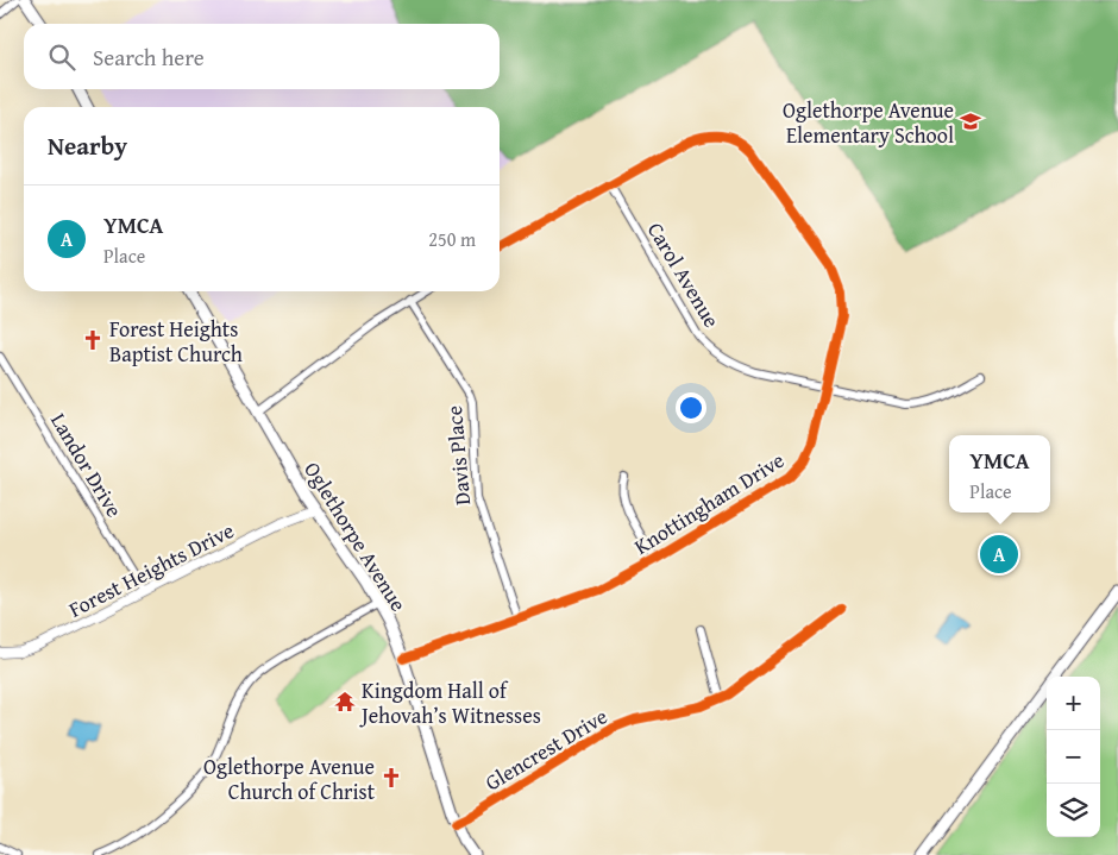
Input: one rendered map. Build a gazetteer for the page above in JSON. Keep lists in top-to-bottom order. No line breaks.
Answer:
{"streets":{"main road":["Oglethorpe Avenue"],"street":["Carol Avenue","Davis Place","Landor Drive","Knottingham Drive","Forest Heights Drive","Glencrest Drive"]},"crossings":[["Carol Avenue","Knottingham Drive"],["Davis Place","Knottingham Drive"],["Landor Drive","Forest Heights Drive"],["Knottingham Drive","Oglethorpe Avenue"],["Oglethorpe Avenue","Forest Heights Drive"],["Oglethorpe Avenue","Glencrest Drive"]],"places":{"school or university":["Oglethorpe Avenue Elementary School"],"church":["Forest Heights Baptist Church","Oglethorpe Avenue Church of Christ"],"temple":["Kingdom Hall of Jehovah’s Witnesses"]},"page":{"search":"Search here","heading":"Nearby","list":[{"mark":"A","name":"YMCA","note":"Place","value":"250 m"}],"popup":["YMCA","Place"],"pins":"A","map_buttons":["+","−"]}}
